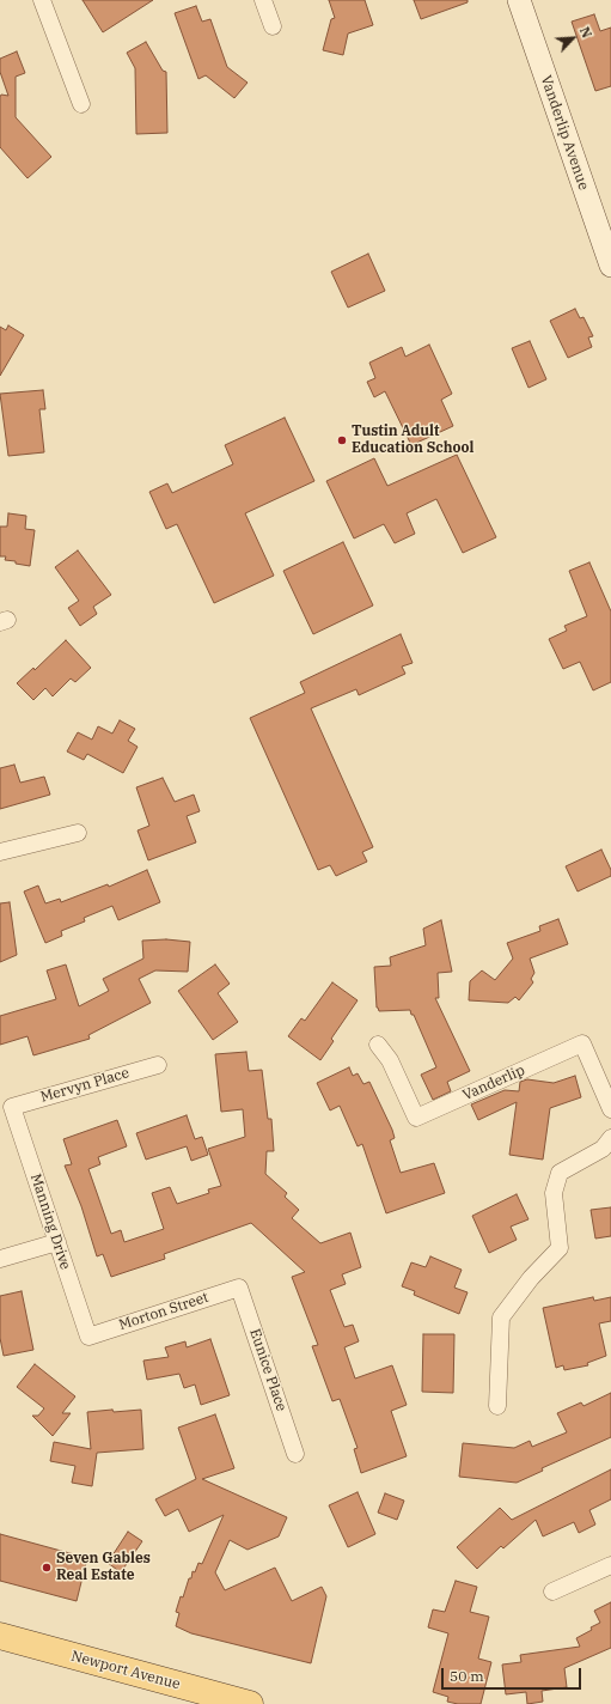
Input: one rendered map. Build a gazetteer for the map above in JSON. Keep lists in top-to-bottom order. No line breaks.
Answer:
{"streets":{"main road":["Newport Avenue"],"street":["Vanderlip Avenue","Vanderlip","Mervyn Place","Manning Drive","Morton Street","Eunice Place"]},"crossings":[["Mervyn Place","Manning Drive"],["Manning Drive","Morton Street"],["Morton Street","Eunice Place"]],"places":["Tustin Adult Education School","Seven Gables Real Estate"],"scale_bar":"50 m","north":"top right"}
